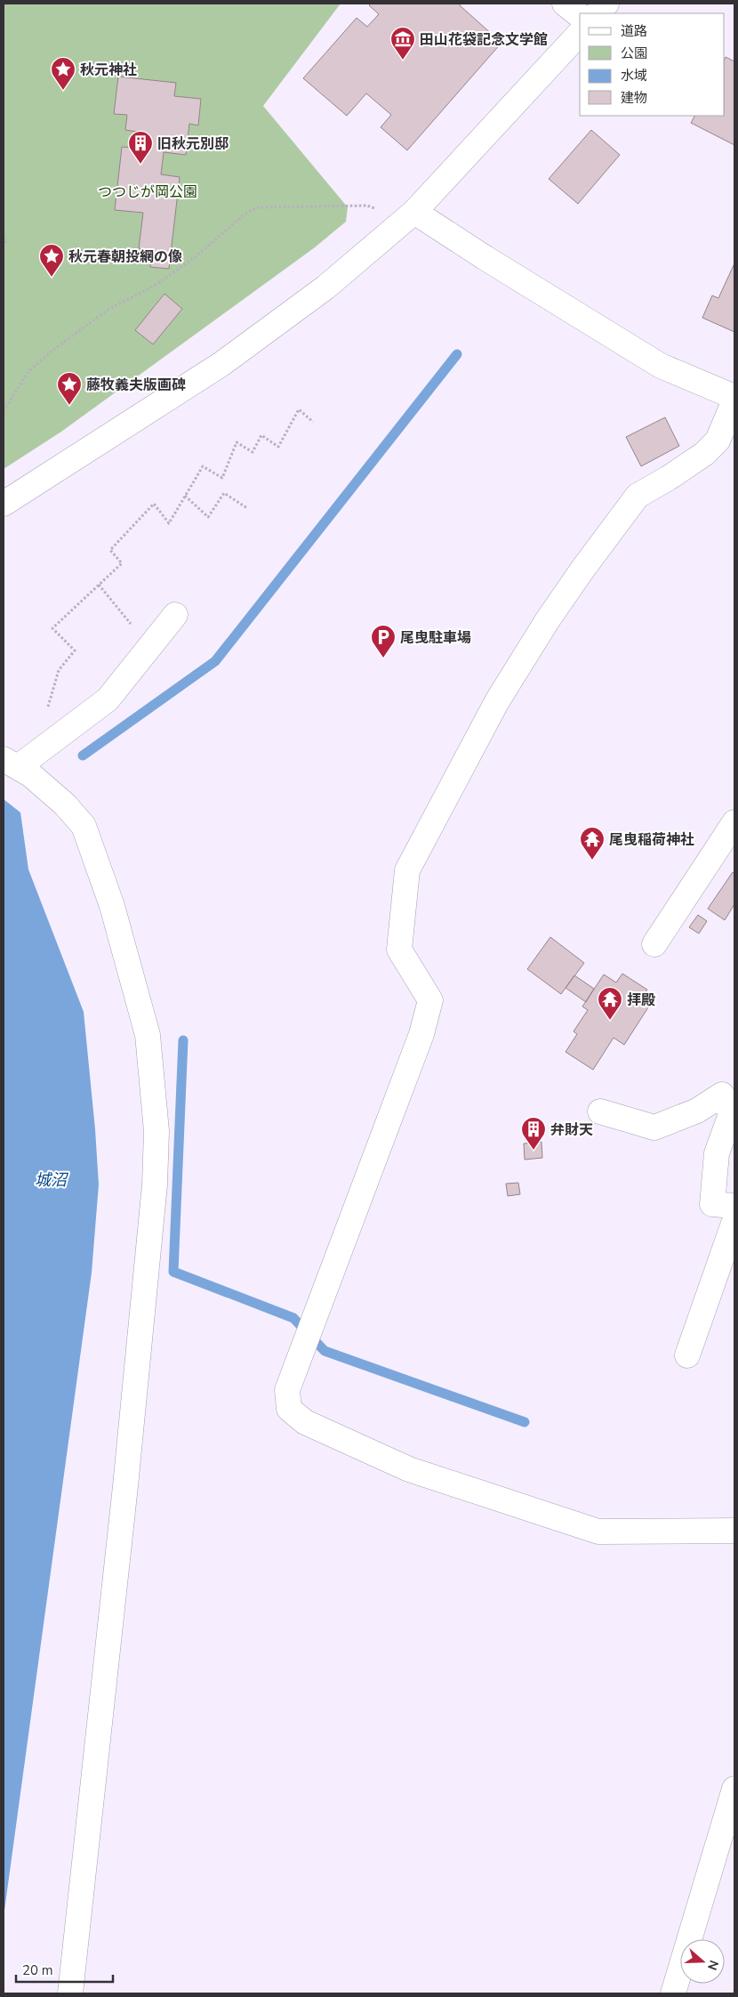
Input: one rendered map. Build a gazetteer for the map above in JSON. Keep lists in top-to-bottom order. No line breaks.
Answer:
{"water":["城沼"],"parks":["つつじが岡公園"],"places":{"museum":["田山花袋記念文学館"],"place":["秋元神社","秋元春朝投網の像","藤牧義夫版画碑"],"building":["旧秋元別邸","弁財天"],"parking":["尾曳駐車場"],"temple":["尾曳稲荷神社","拝殿"]},"legend":["道路","公園","水域","建物"],"scale_bar":"20 m","north":"right"}
